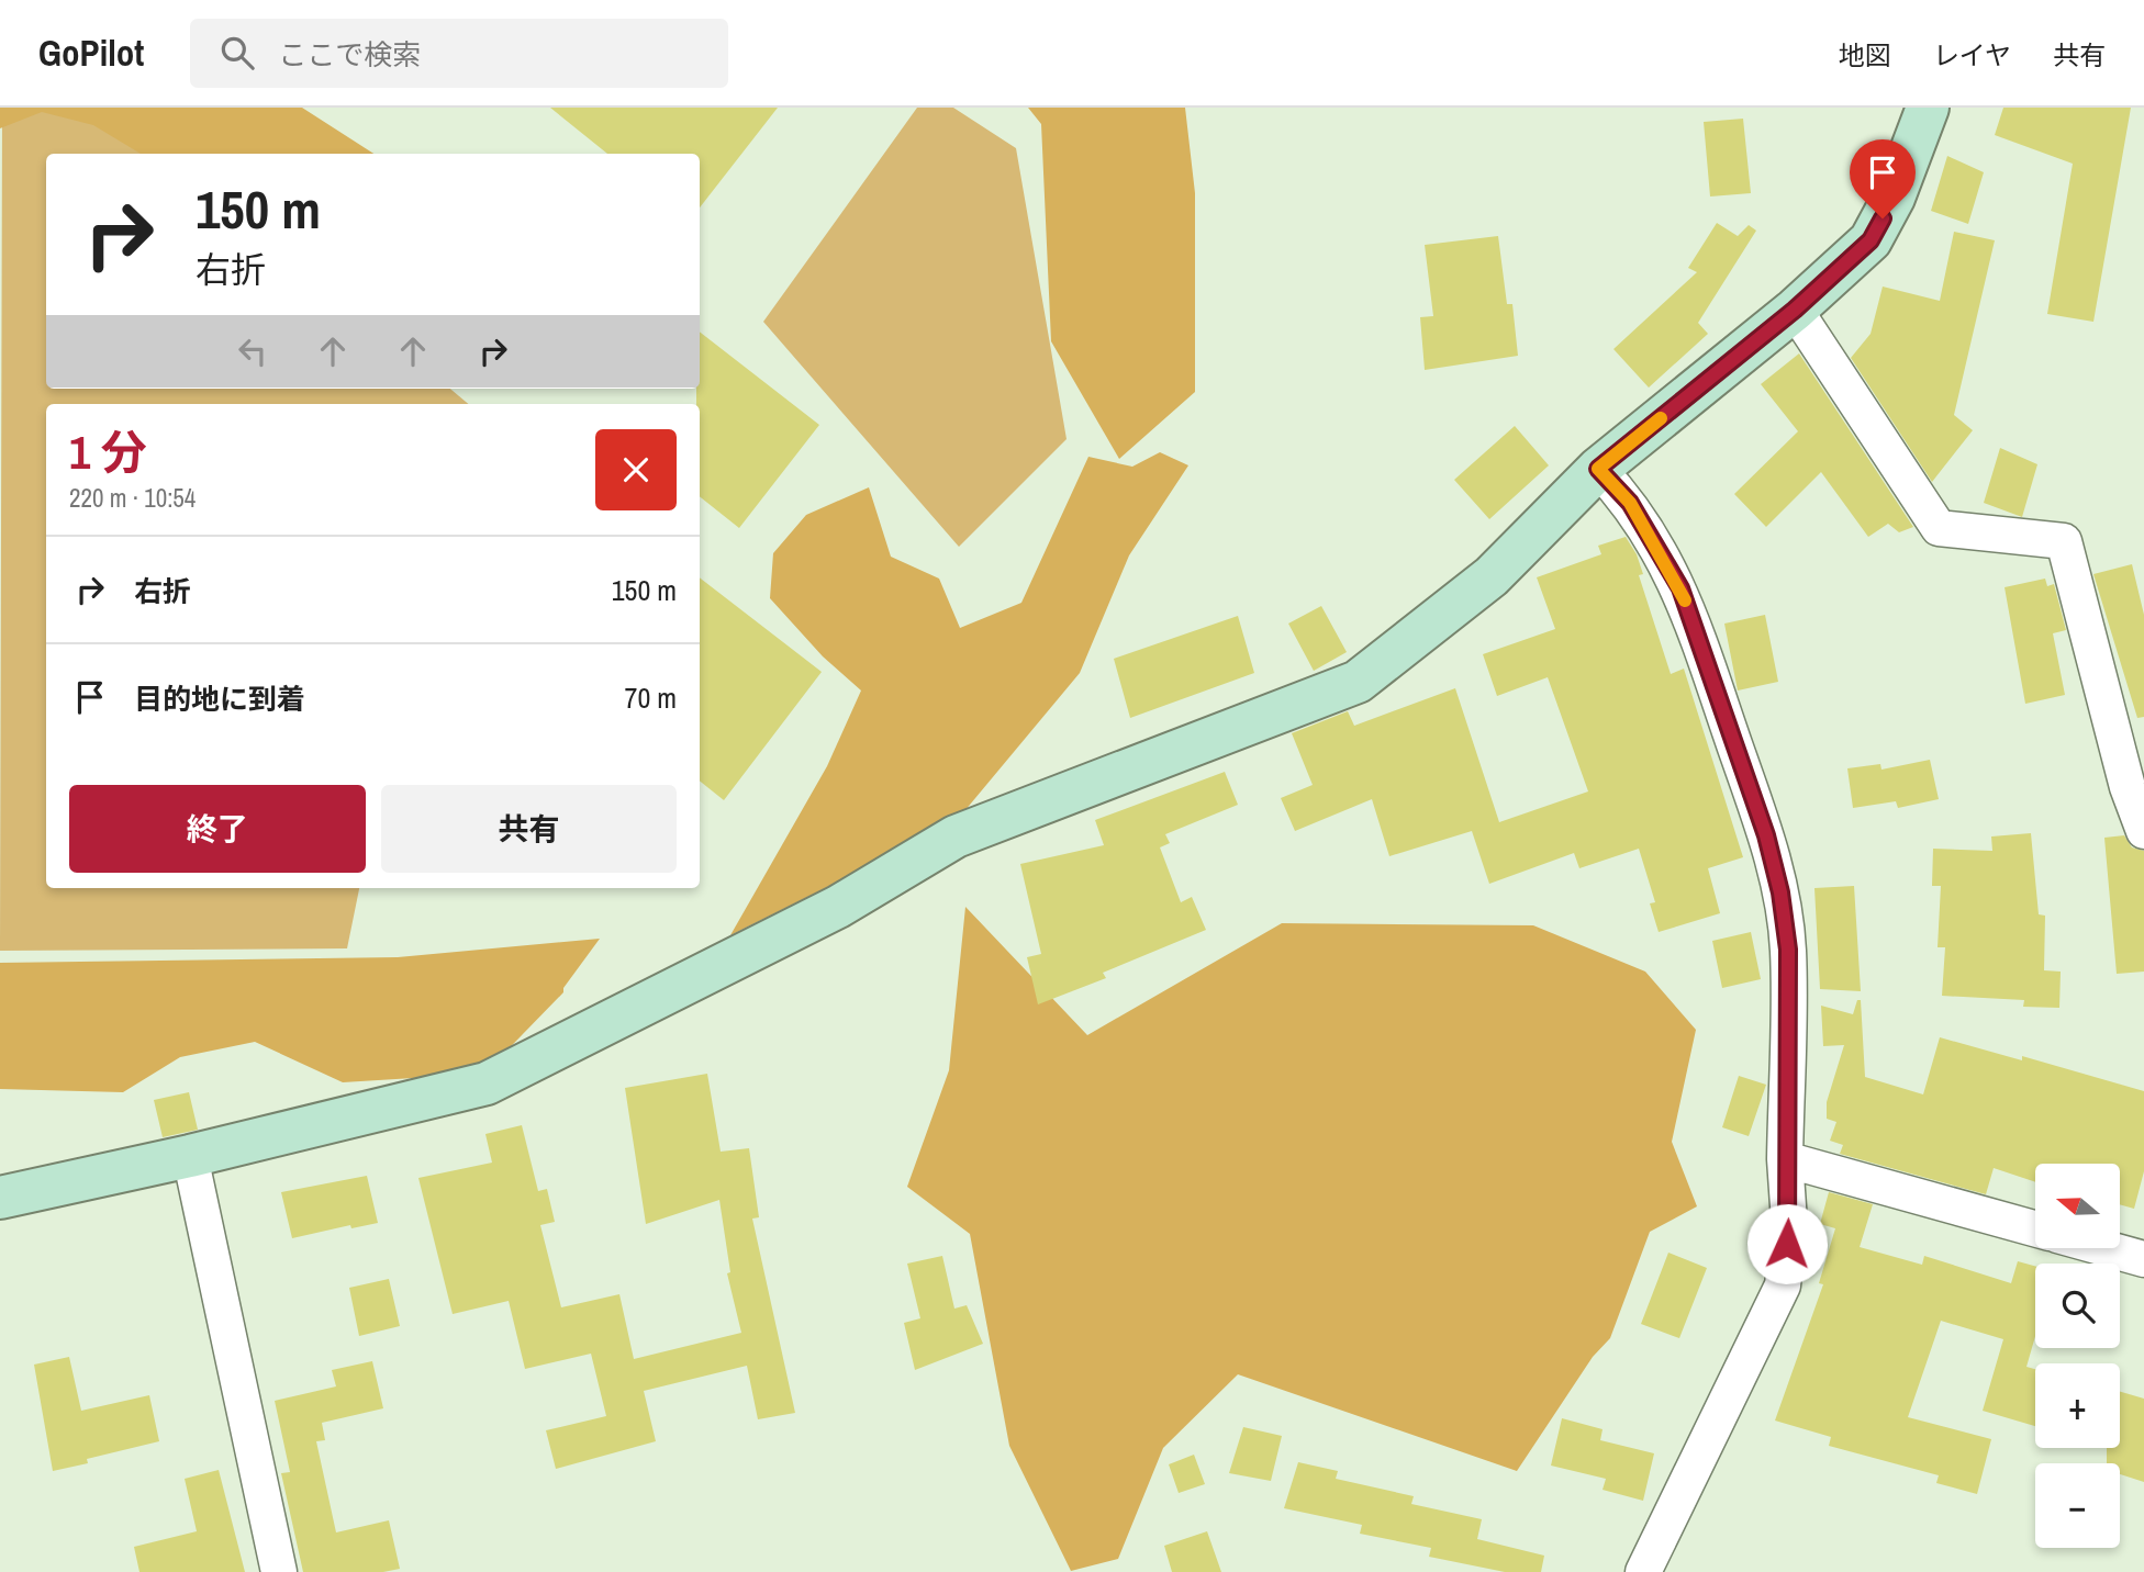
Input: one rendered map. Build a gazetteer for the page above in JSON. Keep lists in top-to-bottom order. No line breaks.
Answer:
{"north":"left","page":{"header":"GoPilot","search":"ここで検索","nav":["地図","レイヤ","共有"],"turn":["150 m","右折"],"heading":["1 分","220 m · 10:54"],"list":[{"name":"右折","value":"150 m"},{"name":"目的地に到着","value":"70 m"}],"buttons":["終了","共有"],"map_buttons":["+","−"]}}
